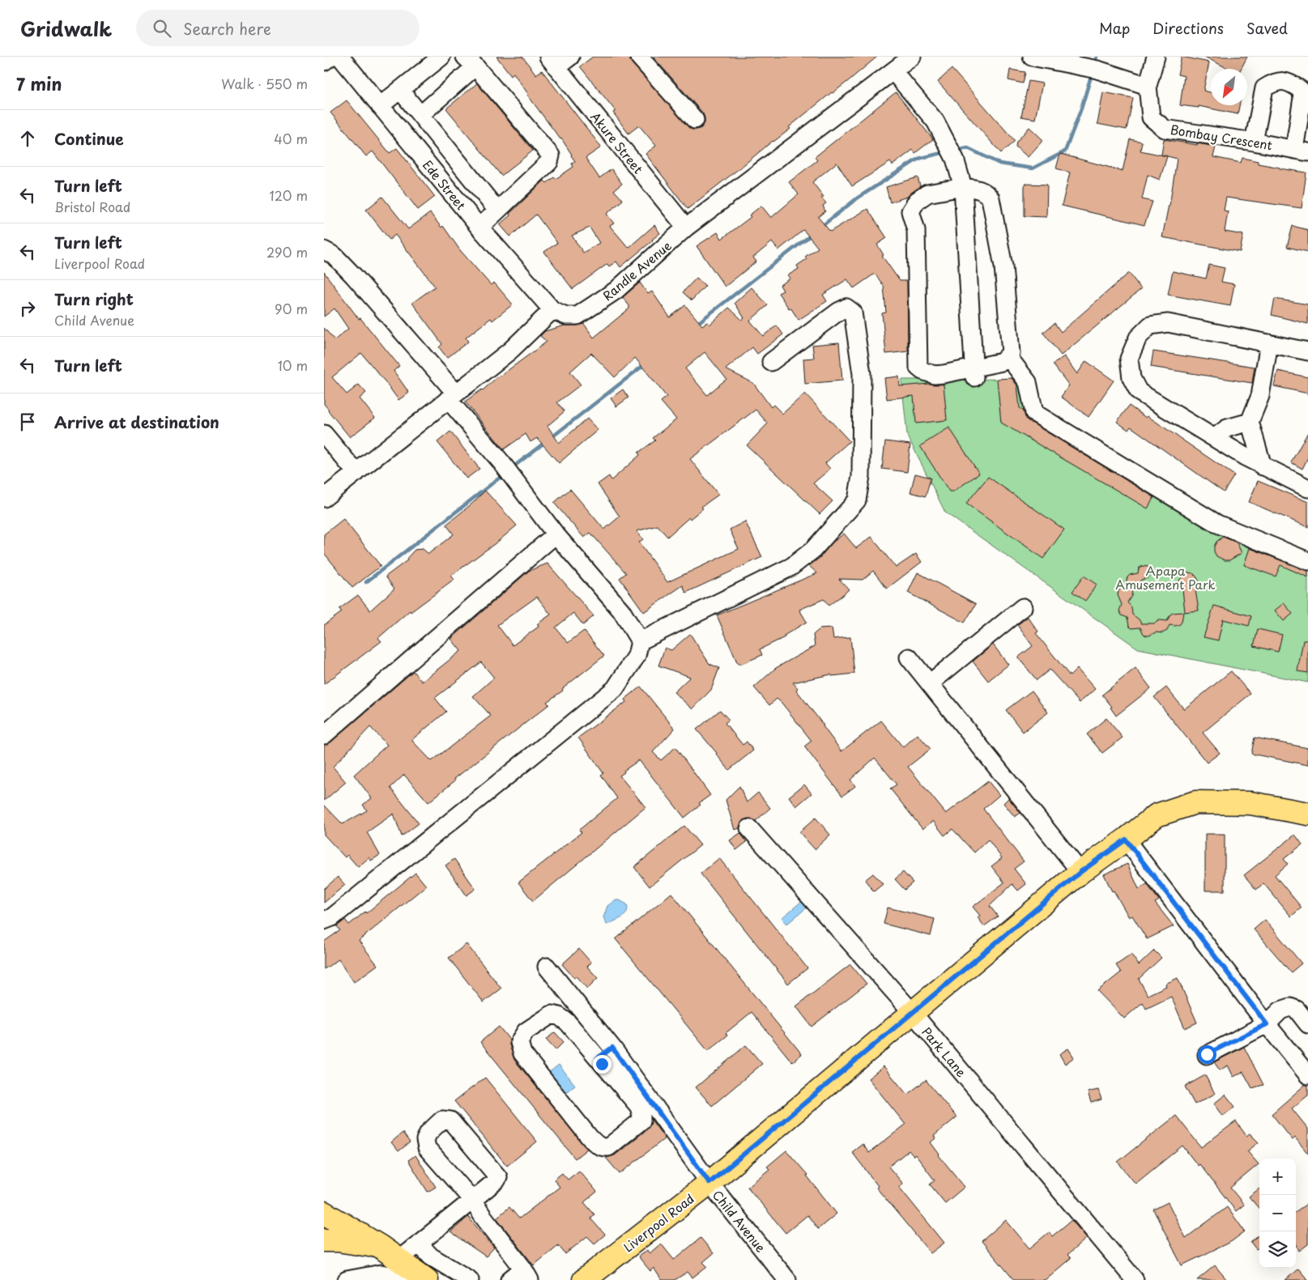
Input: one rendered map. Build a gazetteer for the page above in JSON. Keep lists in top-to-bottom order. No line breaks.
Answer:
{"streets":{"main road":["Liverpool Road"],"street":["Bombay Crescent","Akure Street","Ede Street","Randle Avenue","Park Lane","Child Avenue"]},"crossings":[["Akure Street","Randle Avenue"],["Ede Street","Randle Avenue"],["Park Lane","Liverpool Road"],["Child Avenue","Liverpool Road"]],"parks":["Apapa Amusement Park"],"north":"bottom left","page":{"header":"Gridwalk","search":"Search here","nav":["Map","Directions","Saved"],"heading":["7 min","Walk · 550 m"],"list":[["Continue","40 m"],["Turn left","Bristol Road","120 m"],["Turn left","Liverpool Road","290 m"],["Turn right","Child Avenue","90 m"],["Turn left","10 m"],"Arrive at destination"],"map_buttons":["+","−"]}}
